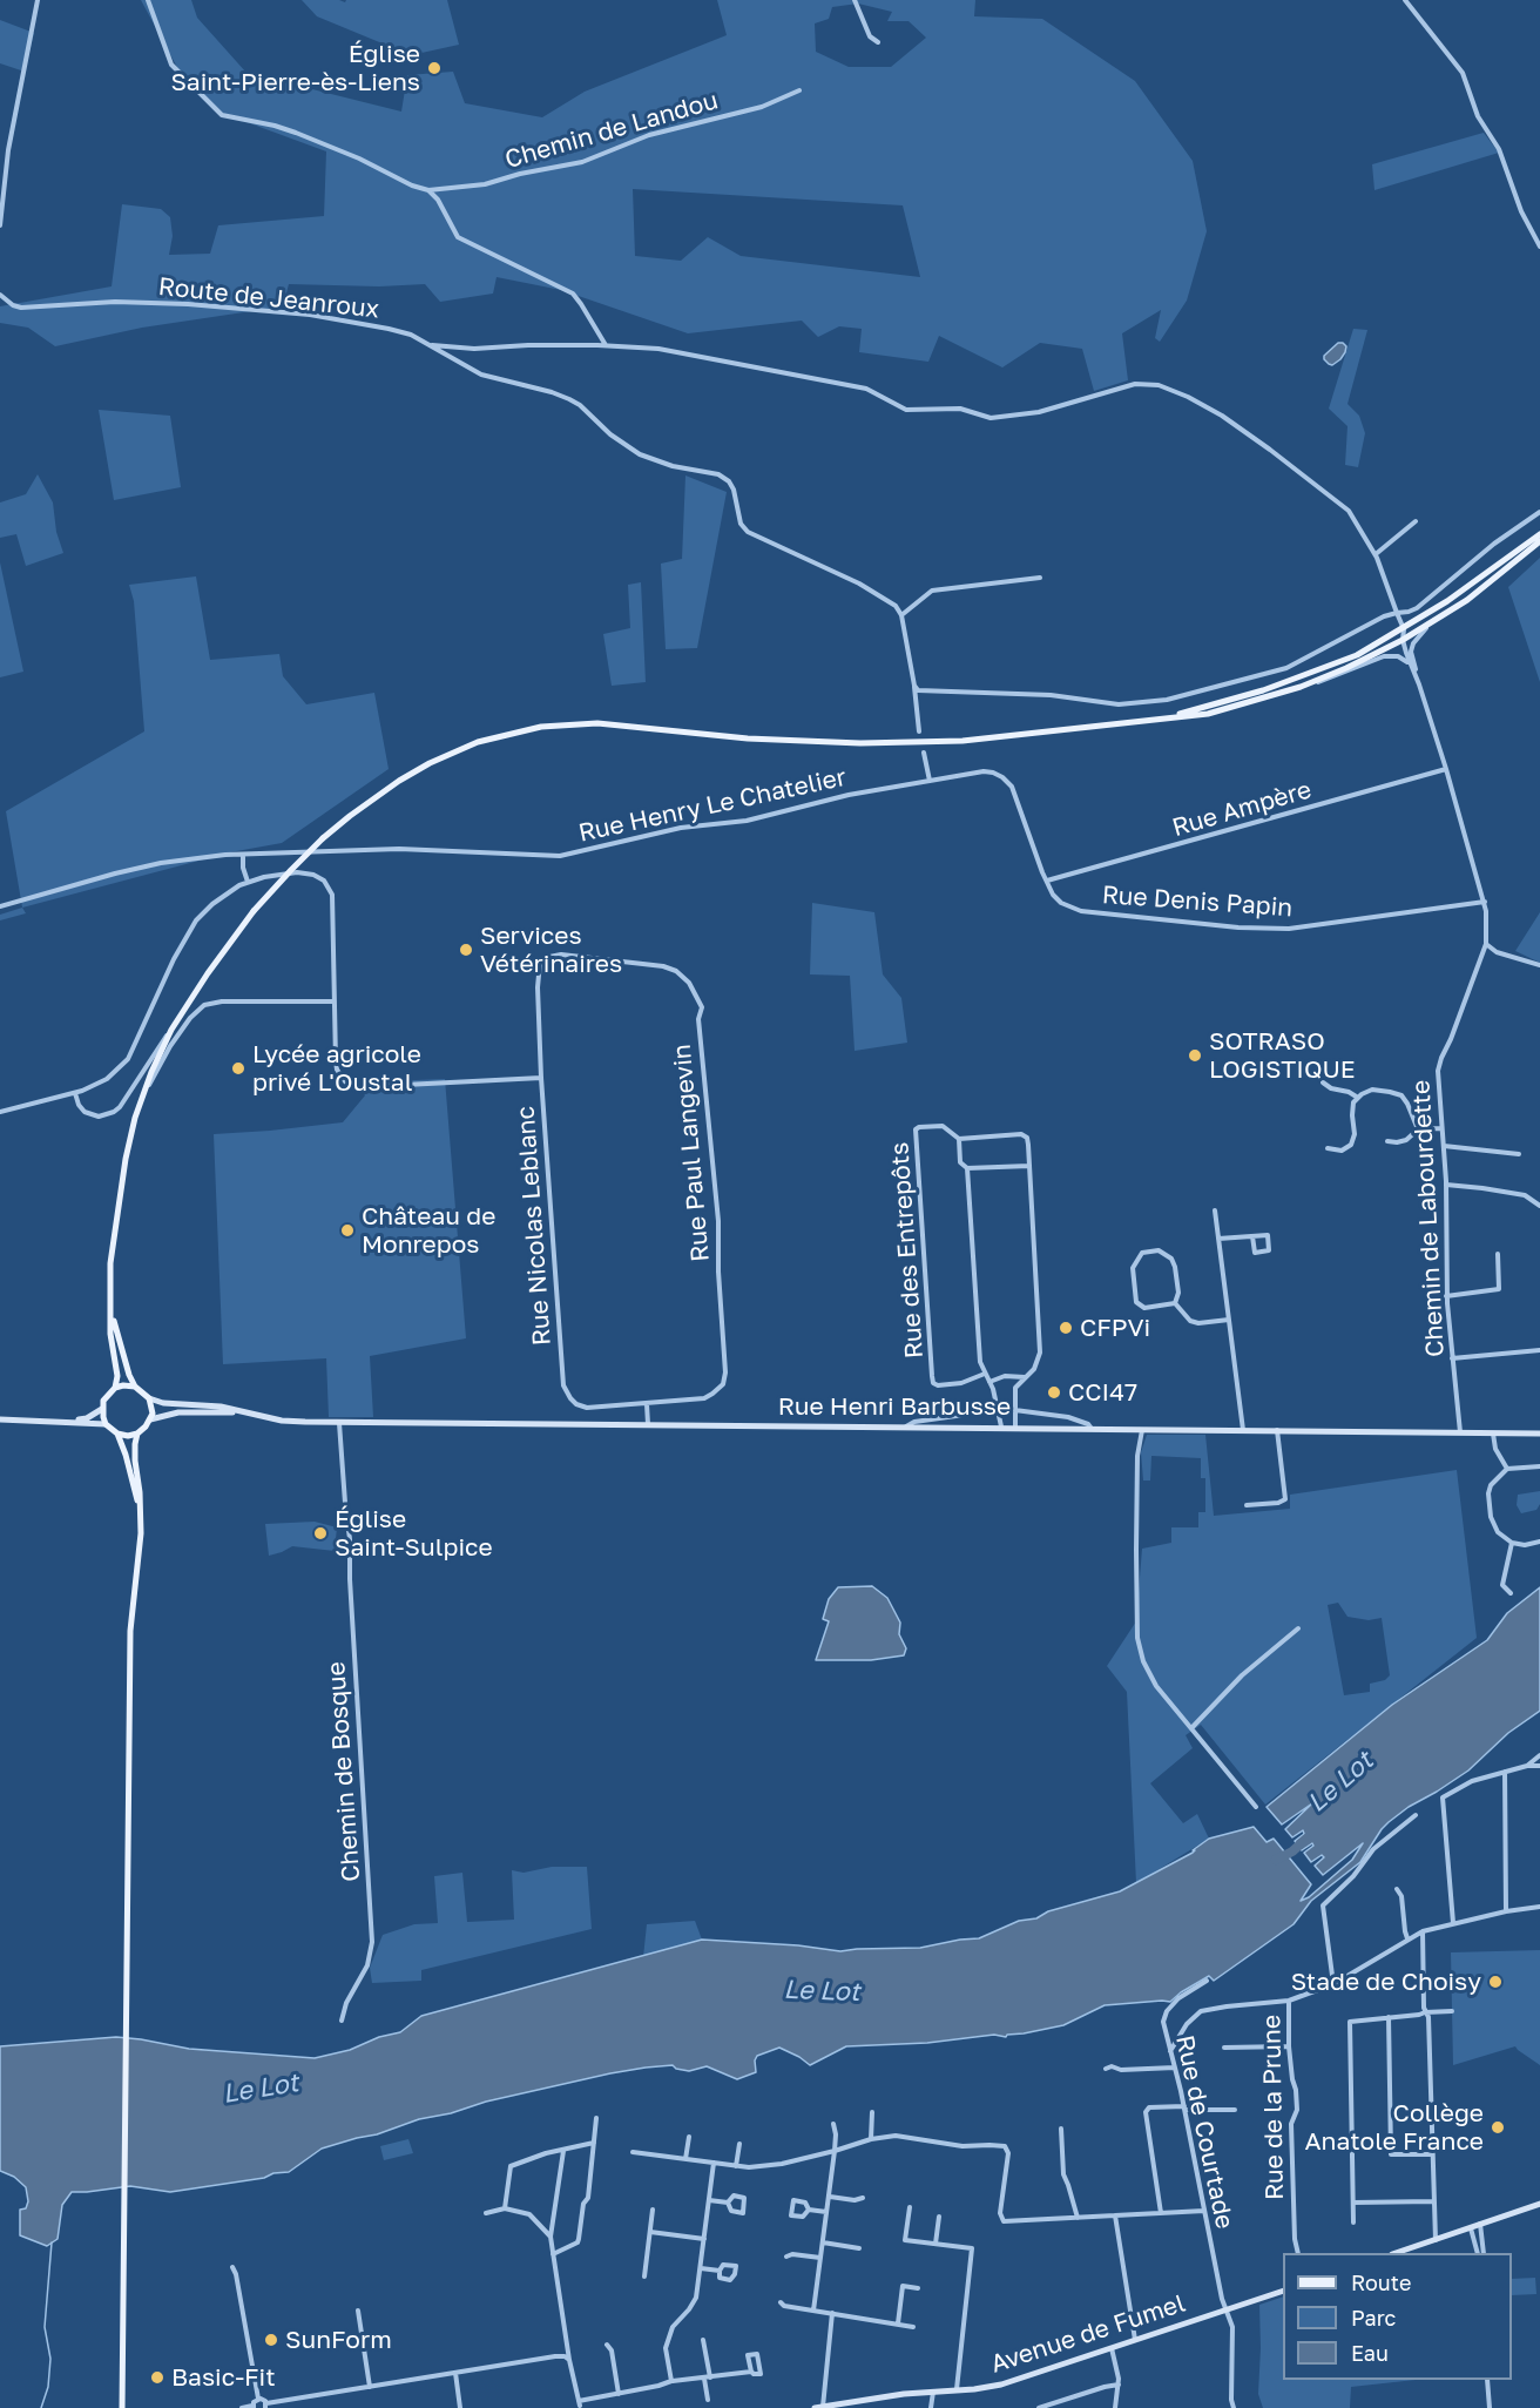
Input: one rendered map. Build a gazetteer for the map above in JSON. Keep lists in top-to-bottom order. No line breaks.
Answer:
{"streets":{"main road":["Rue Henri Barbusse","Avenue de Fumel"],"street":["Chemin de Landou","Route de Jeanroux","Rue Henry Le Chatelier","Rue Ampère","Rue Denis Papin","Rue Paul Langevin","Chemin de Labourdette","Rue Nicolas Leblanc","Rue des Entrepôts","Chemin de Bosque","Rue de la Prune","Rue de Courtade"]},"crossings":[["Rue Henry Le Chatelier","Rue Ampère"],["Rue Henry Le Chatelier","Rue Denis Papin"],["Rue Ampère","Rue Denis Papin"],["Rue Ampère","Chemin de Labourdette"],["Rue Denis Papin","Chemin de Labourdette"],["Rue Paul Langevin","Rue Nicolas Leblanc"],["Chemin de Labourdette","Rue Henri Barbusse"],["Rue Henri Barbusse","Chemin de Bosque"],["Rue de Courtade","Avenue de Fumel"]],"water":["Le Lot"],"places":["Église Saint-Pierre-ès-Liens","Services Vétérinaires","SOTRASO LOGISTIQUE","Lycée agricole privé L'Oustal","Château de Monrepos","CFPVi","CCI47","Église Saint-Sulpice","Stade de Choisy","Collège Anatole France","SunForm","Basic-Fit"],"legend":["Route","Parc","Eau"]}
